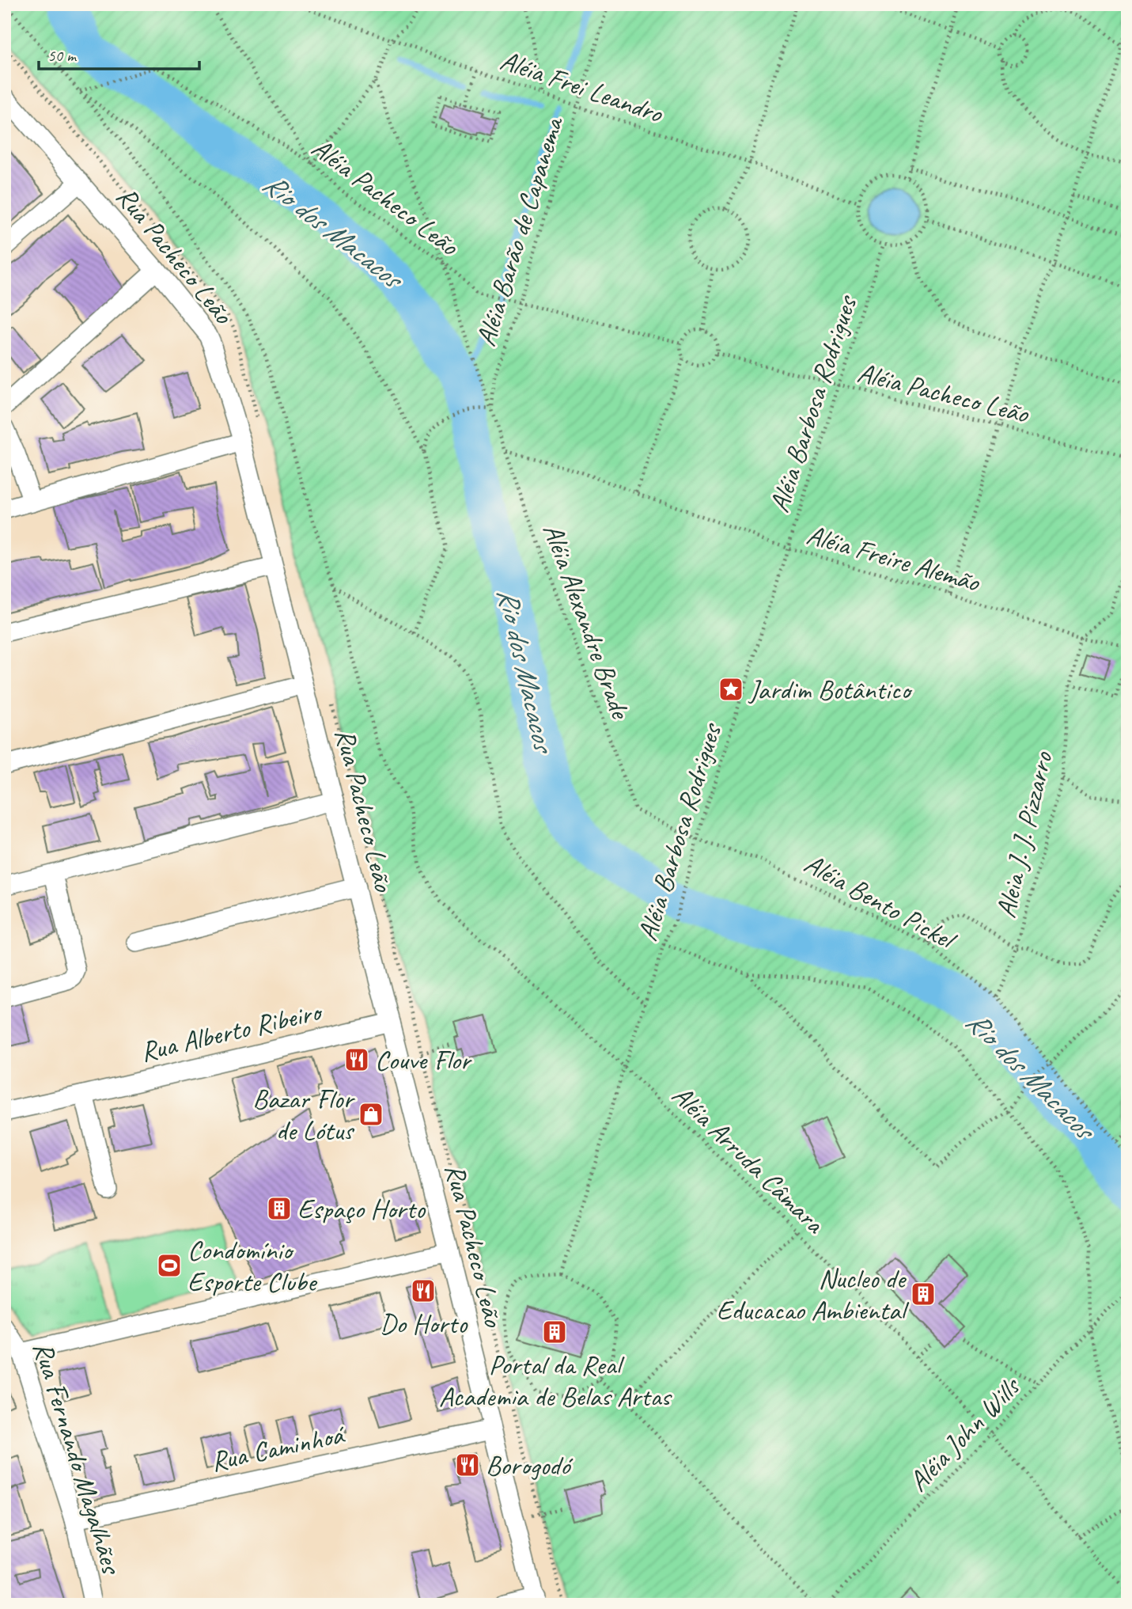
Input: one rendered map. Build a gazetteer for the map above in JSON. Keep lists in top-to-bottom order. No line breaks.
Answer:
{"streets":{"street":["Rua Pacheco Leão","Rua Alberto Ribeiro","Rua Caminhoá","Rua Fernando Magalhães"],"path":["Aléia Frei Leandro","Aléia Pacheco Leão","Aléia Barão de Capanema","Aléia Barbosa Rodrigues","Aléia Freire Alemão","Aléia Alexandre Brade","Aleia J. J. Pizzarro","Aléia Bento Pickel","Aléia Arruda Câmara","Aléia John Wills"]},"crossings":[["Aléia Frei Leandro","Aléia Barão de Capanema"],["Aléia Frei Leandro","Aléia Barbosa Rodrigues"],["Aléia Pacheco Leão","Aléia Barão de Capanema"],["Aléia Pacheco Leão","Aléia Barbosa Rodrigues"],["Aléia Pacheco Leão","Aléia Alexandre Brade"],["Aléia Barão de Capanema","Aléia Alexandre Brade"],["Rua Pacheco Leão","Rua Alberto Ribeiro"],["Rua Pacheco Leão","Rua Caminhoá"],["Aléia Barbosa Rodrigues","Aléia Freire Alemão"],["Aléia Barbosa Rodrigues","Aléia Alexandre Brade"],["Aléia Barbosa Rodrigues","Aléia Bento Pickel"],["Aléia Barbosa Rodrigues","Aléia Arruda Câmara"],["Aléia Freire Alemão","Aléia Alexandre Brade"],["Aléia Freire Alemão","Aleia J. J. Pizzarro"],["Aléia Alexandre Brade","Aléia Bento Pickel"],["Aleia J. J. Pizzarro","Aléia Bento Pickel"],["Aléia Arruda Câmara","Aléia John Wills"],["Rua Caminhoá","Rua Fernando Magalhães"]],"water":["Rio dos Macacos"],"places":{"place":["Jardim Botântico"],"restaurant":["Couve Flor","Do Horto","Borogodó"],"shop":["Bazar Flor de Lótus"],"building":["Espaço Horto","Nucleo de Educacao Ambiental","Portal da Real Academia de Belas Artas"],"sports":["Condomínio Esporte Clube"]},"scale_bar":"50 m"}
